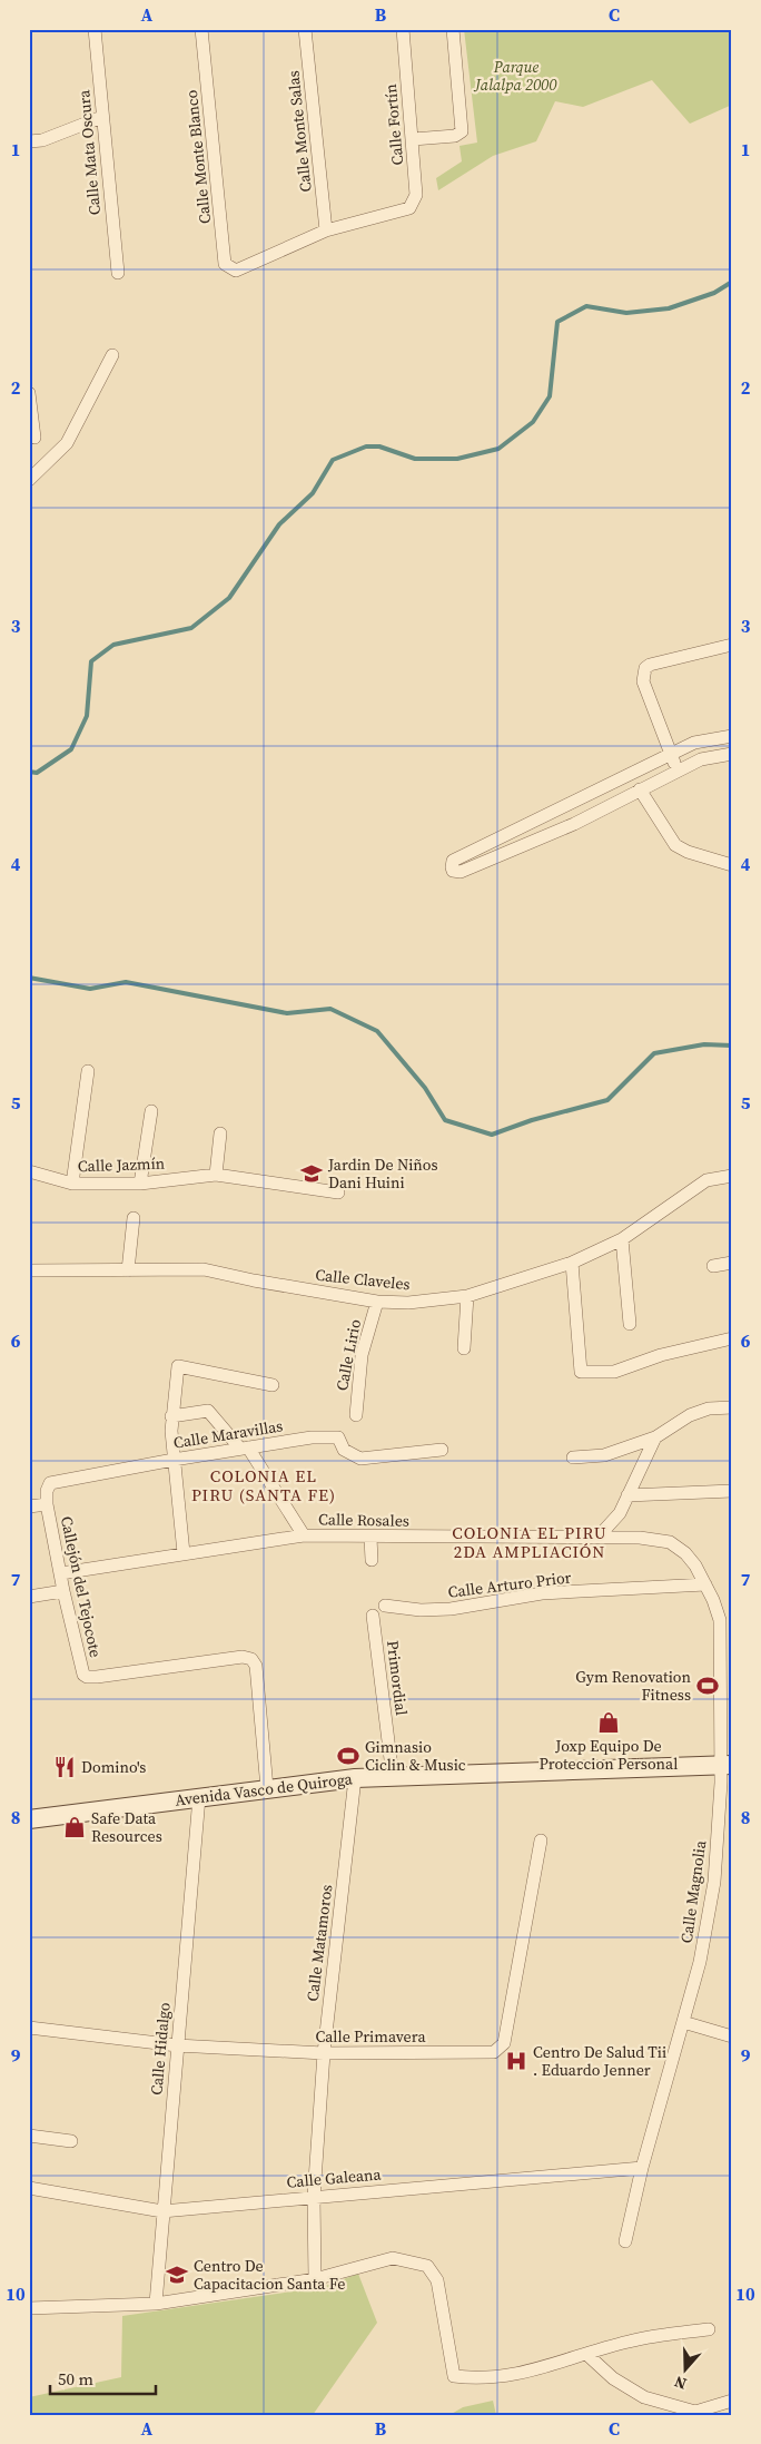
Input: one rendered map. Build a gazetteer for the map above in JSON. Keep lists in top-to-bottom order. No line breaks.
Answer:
{"streets":{"main road":["Avenida Vasco de Quiroga"],"street":["Calle Fortín","Calle Monte Salas","Calle Mata Oscura","Calle Monte Blanco","Calle Jazmín","Calle Claveles","Calle Lirio","Calle Maravillas","Calle Rosales","Calle Arturo Prior","Callejón del Tejocote","Primordial","Calle Magnolia","Calle Matamoros","Calle Primavera","Calle Hidalgo","Calle Galeana"]},"crossings":[["Calle Fortín","Calle Monte Salas"],["Calle Fortín","Calle Monte Blanco"],["Calle Monte Salas","Calle Monte Blanco"],["Calle Claveles","Calle Lirio"],["Calle Maravillas","Callejón del Tejocote"],["Calle Rosales","Callejón del Tejocote"],["Calle Rosales","Calle Magnolia"],["Calle Arturo Prior","Calle Magnolia"],["Callejón del Tejocote","Avenida Vasco de Quiroga"],["Primordial","Avenida Vasco de Quiroga"],["Avenida Vasco de Quiroga","Calle Magnolia"],["Avenida Vasco de Quiroga","Calle Matamoros"],["Avenida Vasco de Quiroga","Calle Hidalgo"],["Calle Magnolia","Calle Galeana"],["Calle Matamoros","Calle Primavera"],["Calle Matamoros","Calle Galeana"],["Calle Primavera","Calle Hidalgo"],["Calle Hidalgo","Calle Galeana"]],"districts":["COLONIA EL PIRU (SANTA FE)","COLONIA EL PIRU 2DA AMPLIACIÓN"],"parks":["Parque Jalalpa 2000"],"places":{"school or university":["Jardin De Niños Dani Huini","Centro De Capacitacion Santa Fe"],"sports":["Gym Renovation Fitness","Gimnasio Ciclin & Music"],"shop":["Joxp Equipo De Proteccion Personal","Safe Data Resources"],"restaurant":["Domino's"],"hospital":["Centro De Salud Tii . Eduardo Jenner"]},"scale_bar":"50 m","north":"bottom","grid":{"columns":["A","B","C"],"rows":["1","2","3","4","5","6","7","8","9","10"]}}
